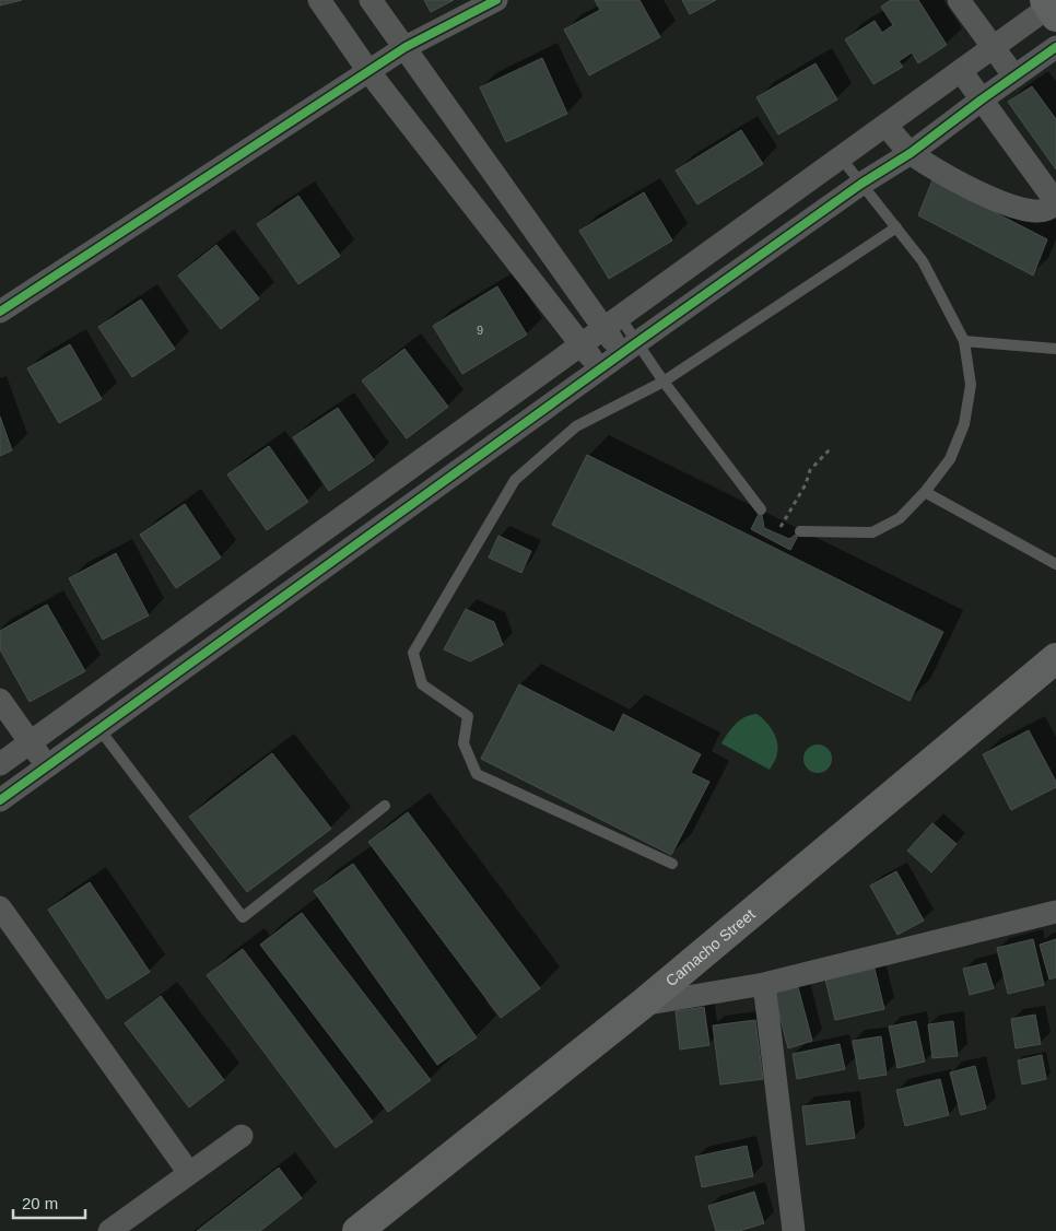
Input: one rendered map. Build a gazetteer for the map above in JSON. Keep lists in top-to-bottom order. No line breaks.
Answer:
{"streets":{"main road":["Camacho Street"]},"house_numbers":["9"],"scale_bar":"20 m"}
